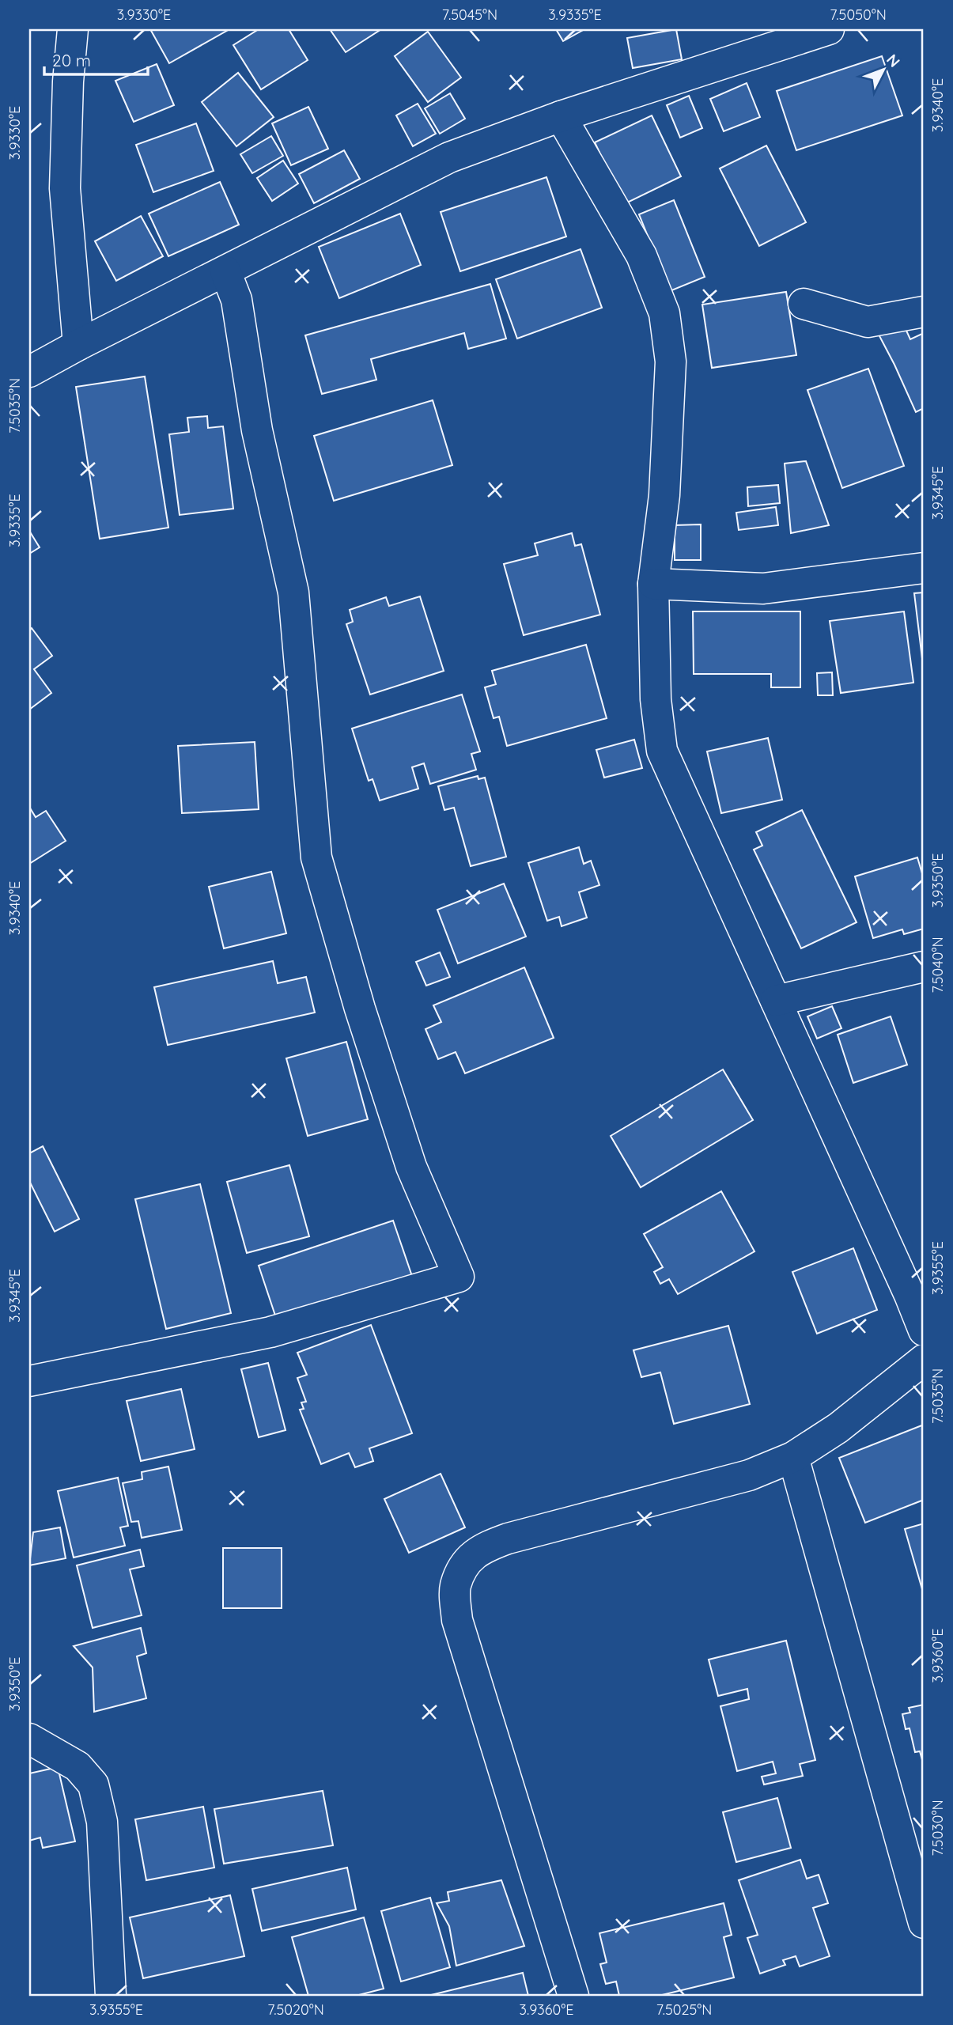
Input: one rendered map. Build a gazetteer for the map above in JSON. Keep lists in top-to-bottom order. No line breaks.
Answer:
{"scale_bar":"20 m","north":"top right","coordinates":["3.9330°E","7.5045°N","3.9335°E","7.5050°N","3.9340°E","7.5035°N","3.9345°E","3.9350°E","7.5040°N","3.9355°E","3.9360°E","7.5030°N","7.5020°N","7.5025°N"]}
